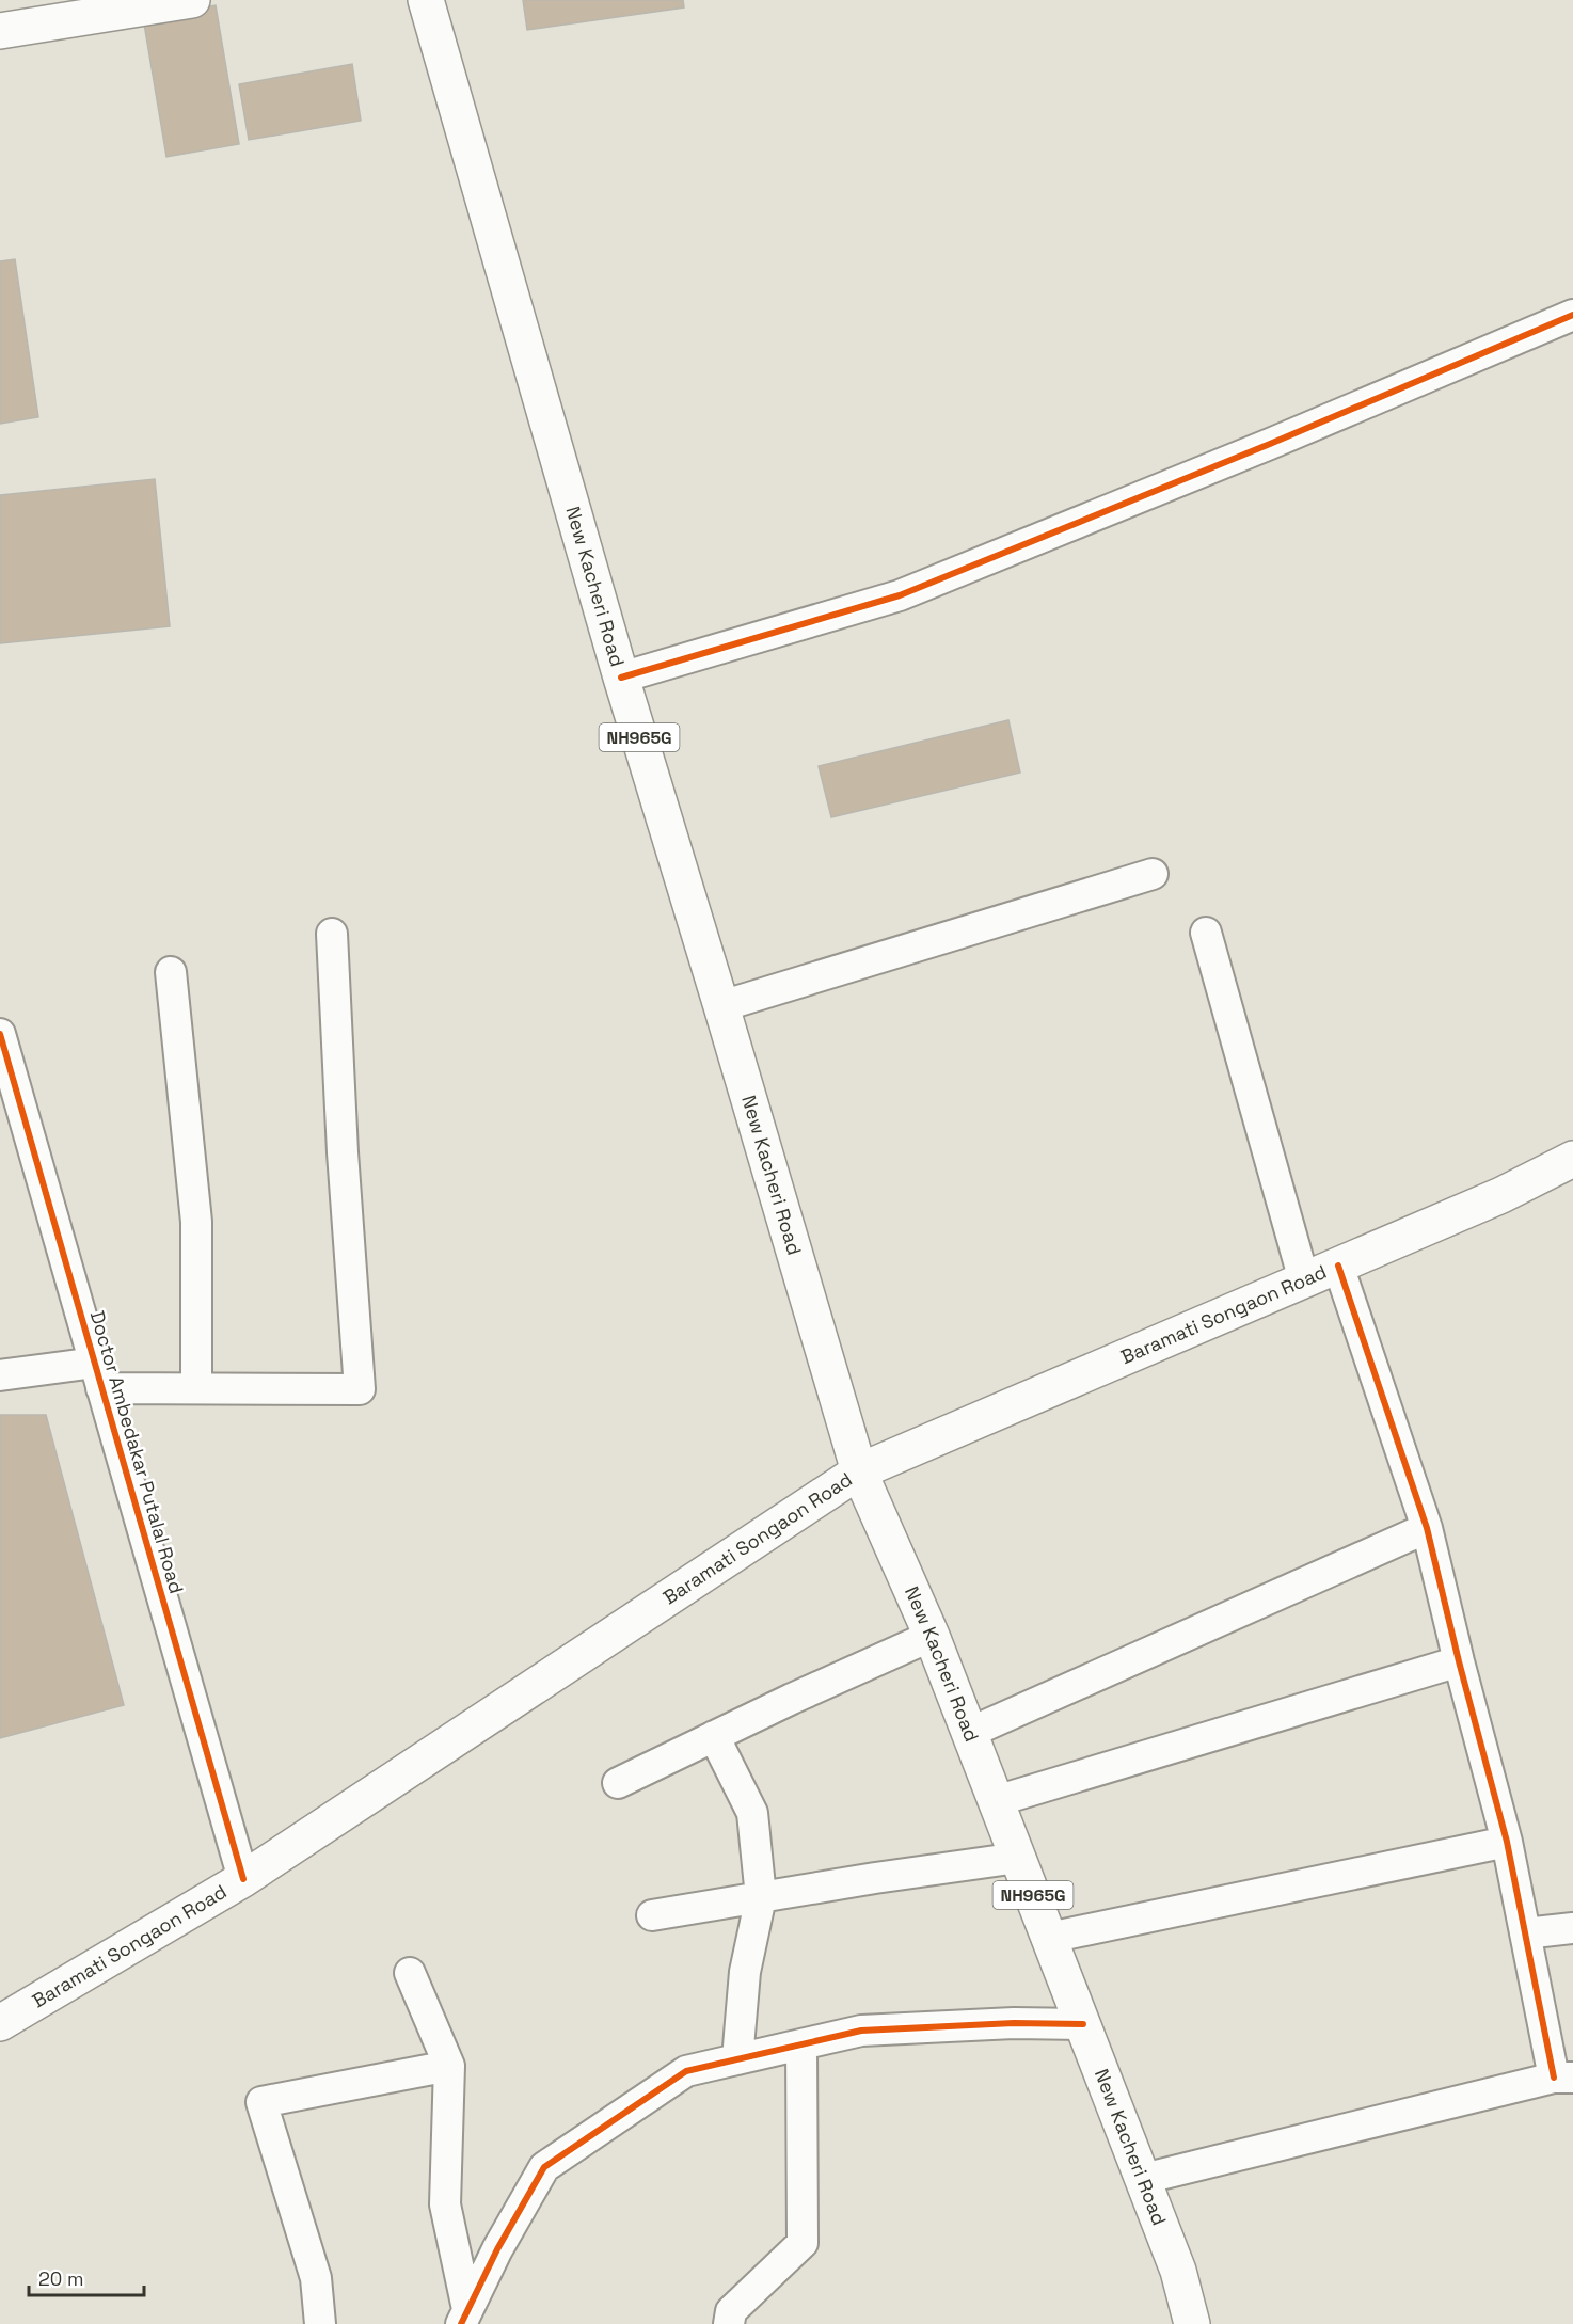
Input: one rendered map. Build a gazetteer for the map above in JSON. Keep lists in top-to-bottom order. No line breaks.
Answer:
{"streets":{"main road":["New Kacheri Road","NH965G","Baramati Songaon Road"],"street":["Doctor Ambedakar Putalal Road"]},"crossings":[["New Kacheri Road","Baramati Songaon Road"],["Baramati Songaon Road","Doctor Ambedakar Putalal Road"]],"scale_bar":"20 m"}
